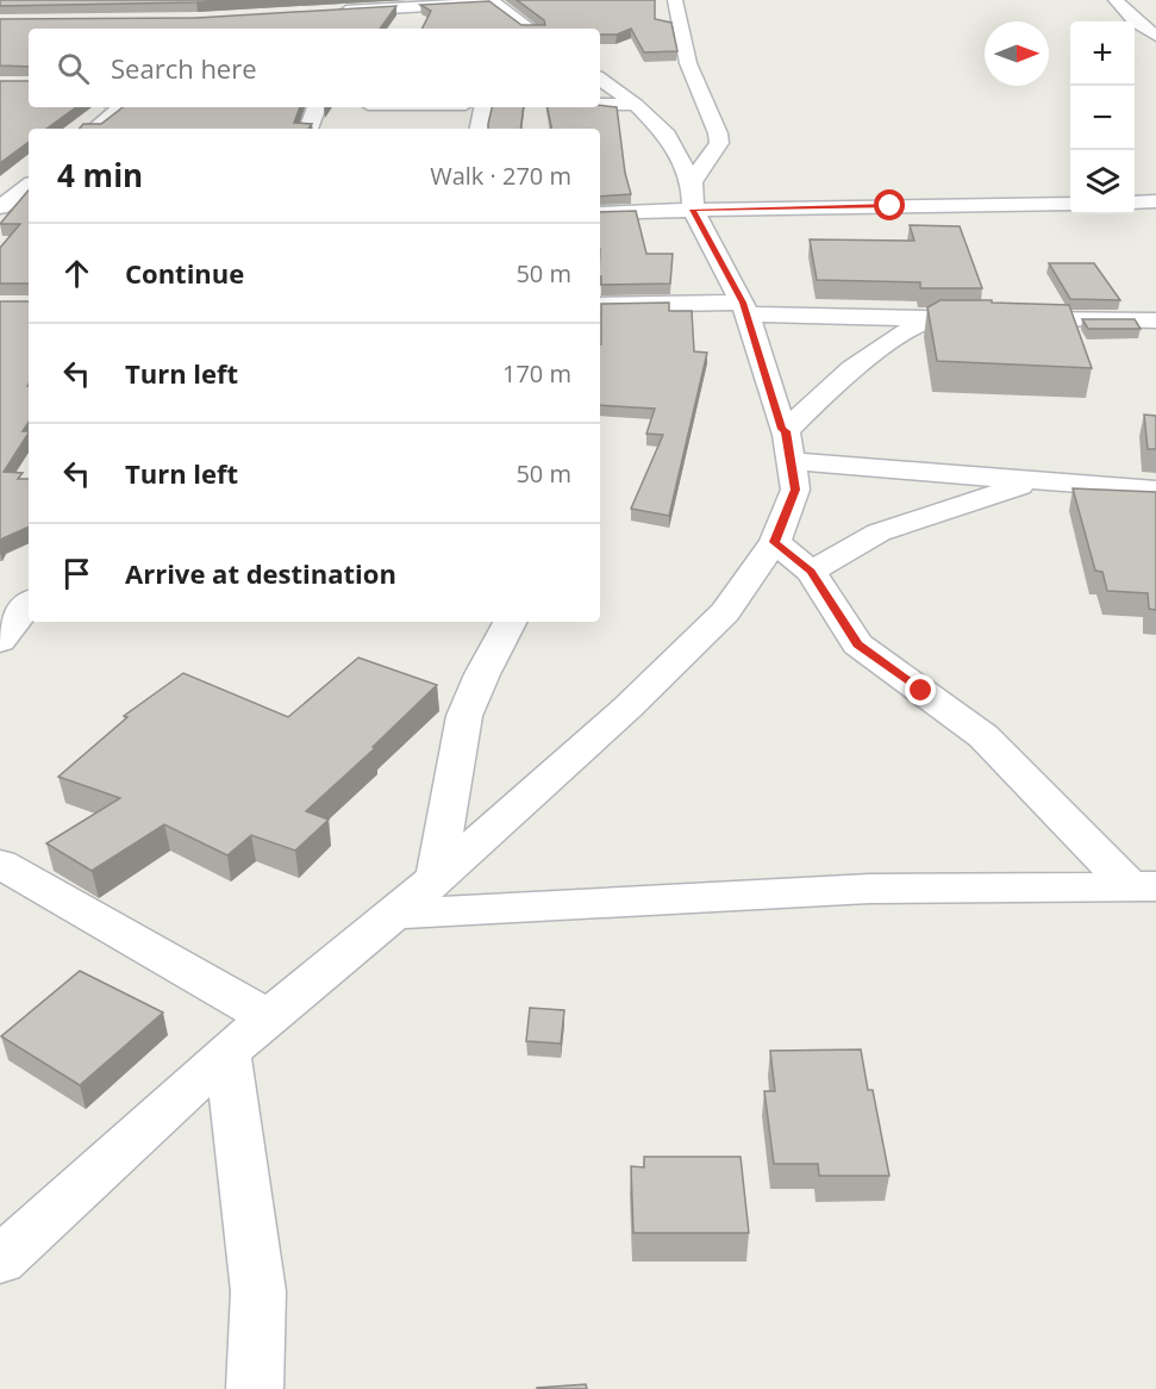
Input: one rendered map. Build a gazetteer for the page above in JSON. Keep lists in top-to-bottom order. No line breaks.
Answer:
{"north":"right","page":{"map_buttons":["+","−"],"search":"Search here","heading":["4 min","Walk · 270 m"],"list":[["Continue","50 m"],["Turn left","170 m"],["Turn left","50 m"],"Arrive at destination"]}}
